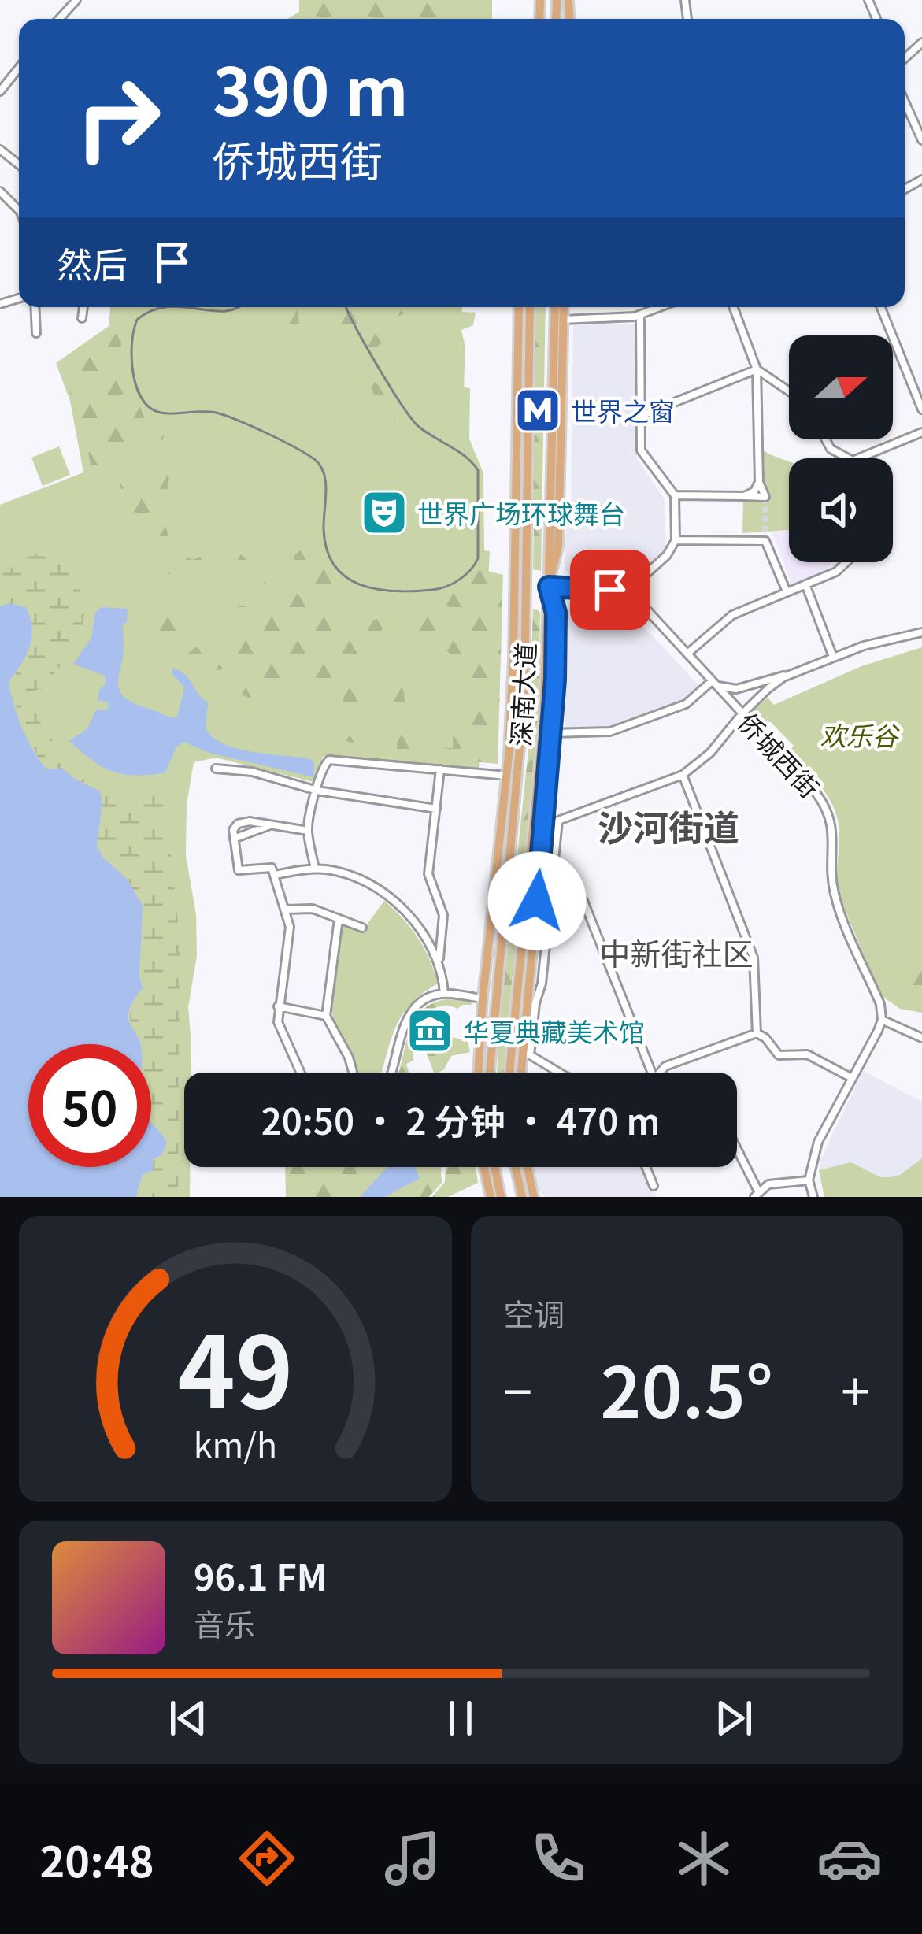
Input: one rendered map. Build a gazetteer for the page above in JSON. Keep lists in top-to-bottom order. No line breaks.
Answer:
{"streets":{"main road":["深南大道"],"street":["侨城西街"]},"districts":["沙河街道","中新街社区"],"parks":["欢乐谷"],"places":{"metro station":["世界之窗"],"theatre":["世界广场环球舞台"],"museum":["华夏典藏美术馆"]},"north":"right","page":{"turn":["390 m","侨城西街"],"then":"然后","limit":"50","trip":"20:50 · 2 分钟 · 470 m","tile":"空调","heat":["−","20.5°","+"],"song":["96.1 FM","音乐"],"tabs":"20:48","gauge":["49","km/h"]}}
